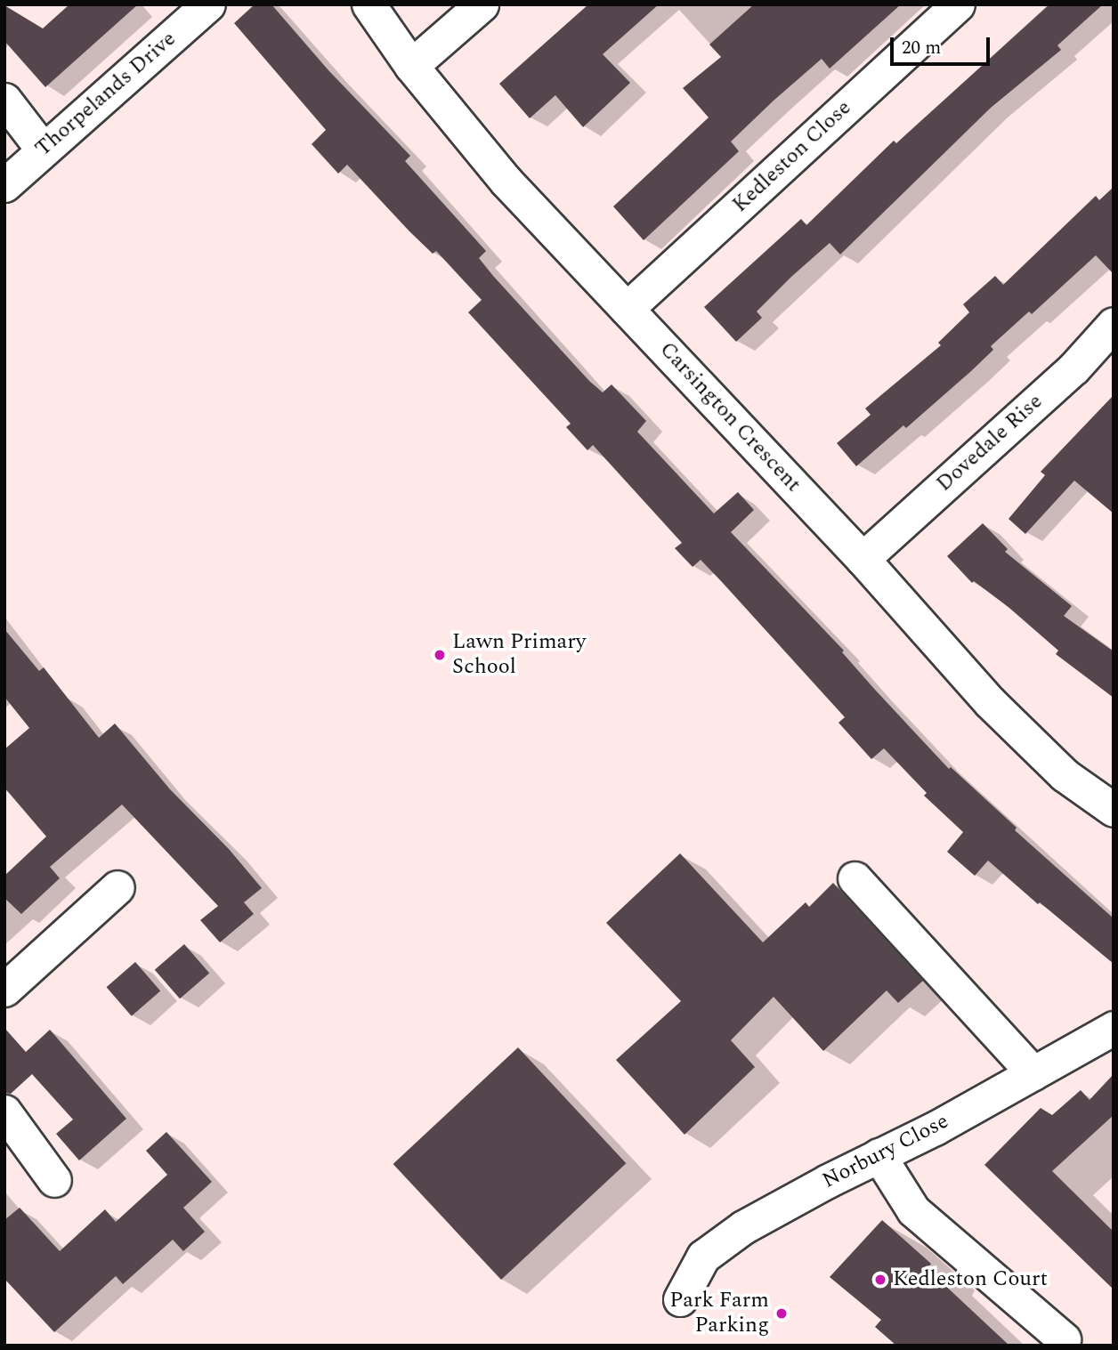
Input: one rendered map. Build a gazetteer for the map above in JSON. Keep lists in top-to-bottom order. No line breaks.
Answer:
{"streets":{"street":["Thorpelands Drive","Kedleston Close","Carsington Crescent","Dovedale Rise","Norbury Close"]},"crossings":[["Kedleston Close","Carsington Crescent"],["Carsington Crescent","Dovedale Rise"]],"places":["Lawn Primary School","Kedleston Court","Park Farm Parking"],"scale_bar":"20 m"}
